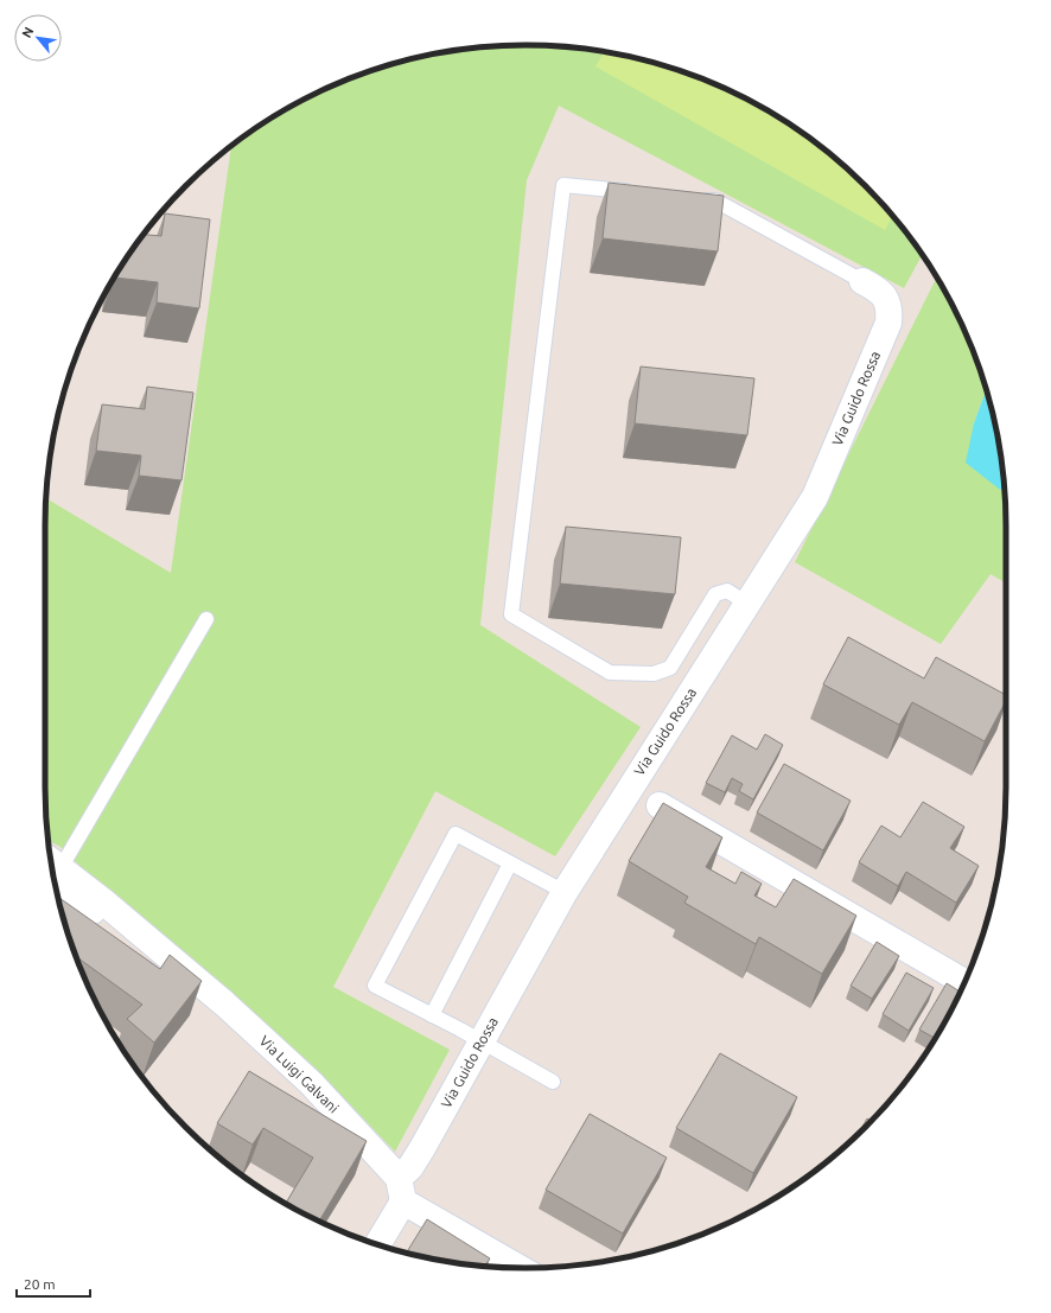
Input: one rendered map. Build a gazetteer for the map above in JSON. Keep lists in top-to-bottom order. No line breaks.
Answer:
{"streets":{"street":["Via Guido Rossa","Via Luigi Galvani"]},"crossings":[["Via Guido Rossa","Via Luigi Galvani"]],"scale_bar":"20 m","north":"top left"}
